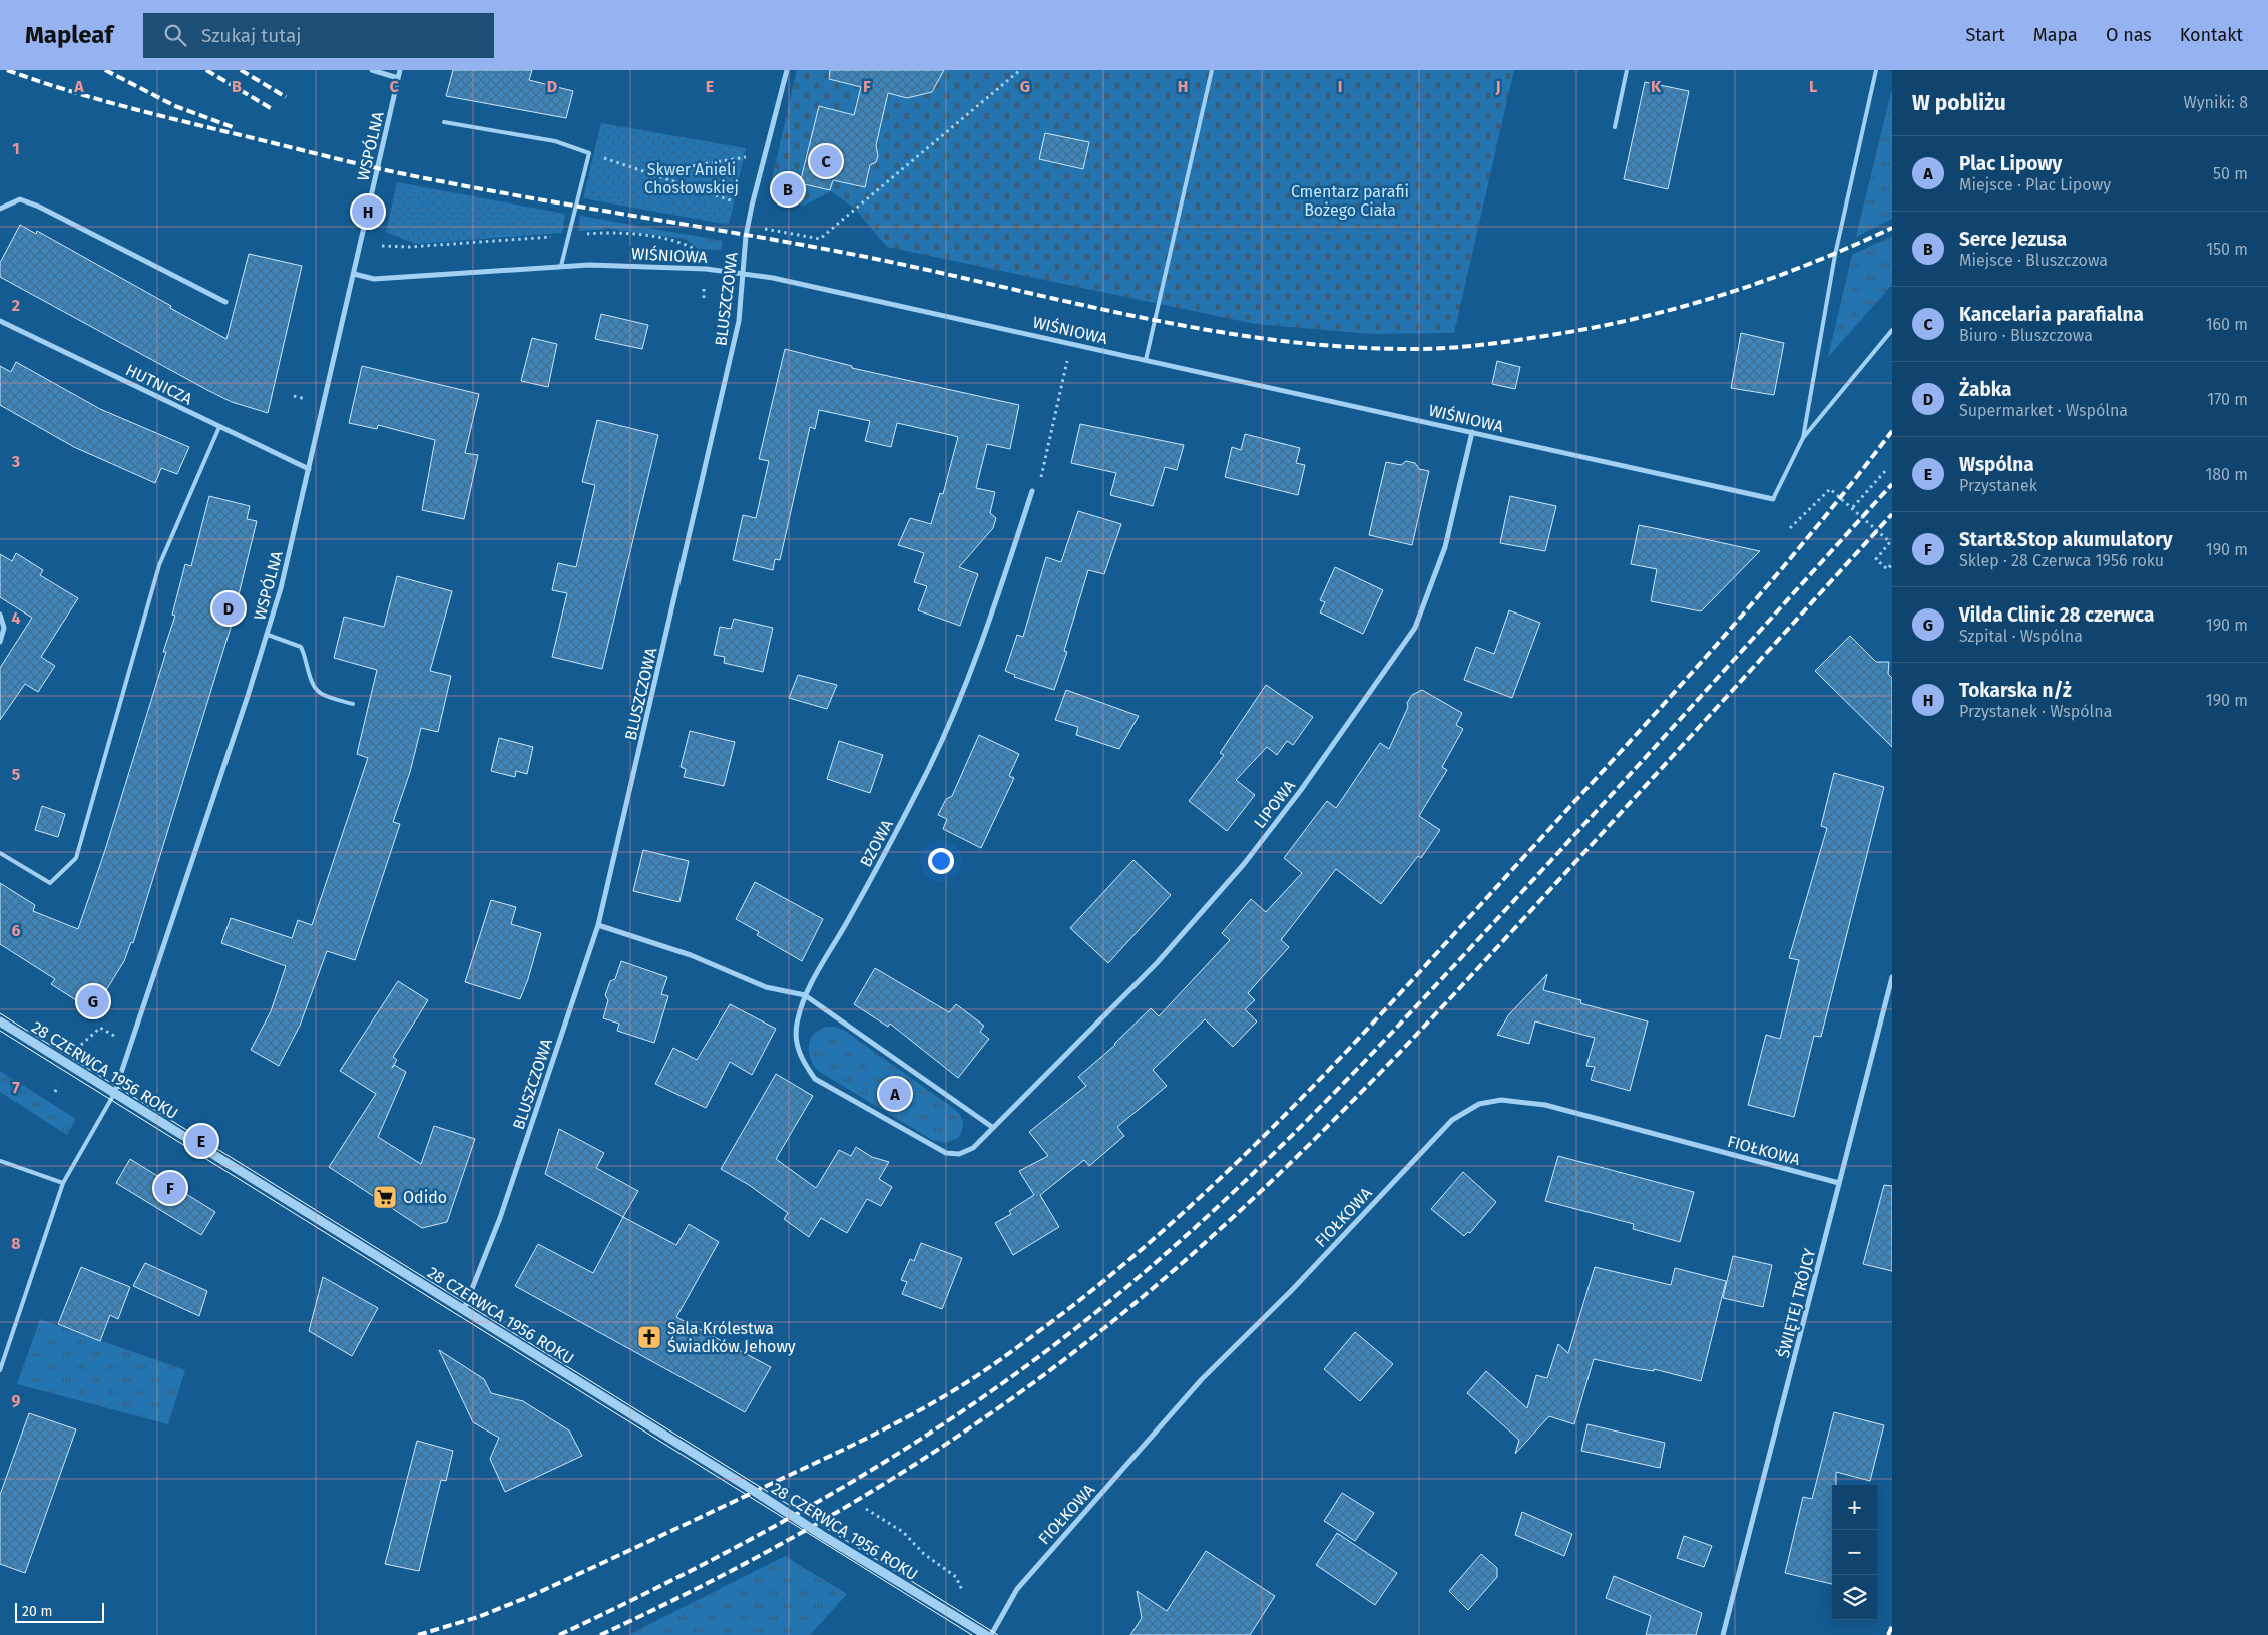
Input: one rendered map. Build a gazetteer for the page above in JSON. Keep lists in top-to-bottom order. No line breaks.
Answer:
{"streets":{"street":["WSPÓLNA","WIŚNIOWA","BLUSZCZOWA","HUTNICZA","LIPOWA","BZOWA","28 CZERWCA 1956 ROKU","FIOŁKOWA","ŚWIĘTEJ TRÓJCY"]},"crossings":[["WSPÓLNA","WIŚNIOWA"],["WSPÓLNA","HUTNICZA"],["WSPÓLNA","28 CZERWCA 1956 ROKU"],["WIŚNIOWA","BLUSZCZOWA"],["WIŚNIOWA","LIPOWA"],["BLUSZCZOWA","28 CZERWCA 1956 ROKU"],["LIPOWA","BZOWA"],["FIOŁKOWA","ŚWIĘTEJ TRÓJCY"]],"parks":["Skwer Anieli Chosłowskiej","Cmentarz parafii Bożego Ciała"],"places":{"supermarket":["Odido"],"church":["Sala Królestwa Świadków Jehowy"]},"scale_bar":"20 m","page":{"header":"Mapleaf","search":"Szukaj tutaj","nav":["Start","Mapa","O nas","Kontakt"],"heading":["W pobliżu","Wyniki: 8"],"list":[{"mark":"A","name":"Plac Lipowy","note":"Miejsce · Plac Lipowy","value":"50 m"},{"mark":"B","name":"Serce Jezusa","note":"Miejsce · Bluszczowa","value":"150 m"},{"mark":"C","name":"Kancelaria parafialna","note":"Biuro · Bluszczowa","value":"160 m"},{"mark":"D","name":"Żabka","note":"Supermarket · Wspólna","value":"170 m"},{"mark":"E","name":"Wspólna","note":"Przystanek","value":"180 m"},{"mark":"F","name":"Start&Stop akumulatory","note":"Sklep · 28 Czerwca 1956 roku","value":"190 m"},{"mark":"G","name":"Vilda Clinic 28 czerwca","note":"Szpital · Wspólna","value":"190 m"},{"mark":"H","name":"Tokarska n/ż","note":"Przystanek · Wspólna","value":"190 m"}],"pins":["C","B","H","D","G","A","E","F"],"map_buttons":["+","−"],"scale":"20 m"},"grid":{"columns":["A","B","C","D","E","F","G","H","I","J","K","L"],"rows":["1","2","3","4","5","6","7","8","9"]}}
